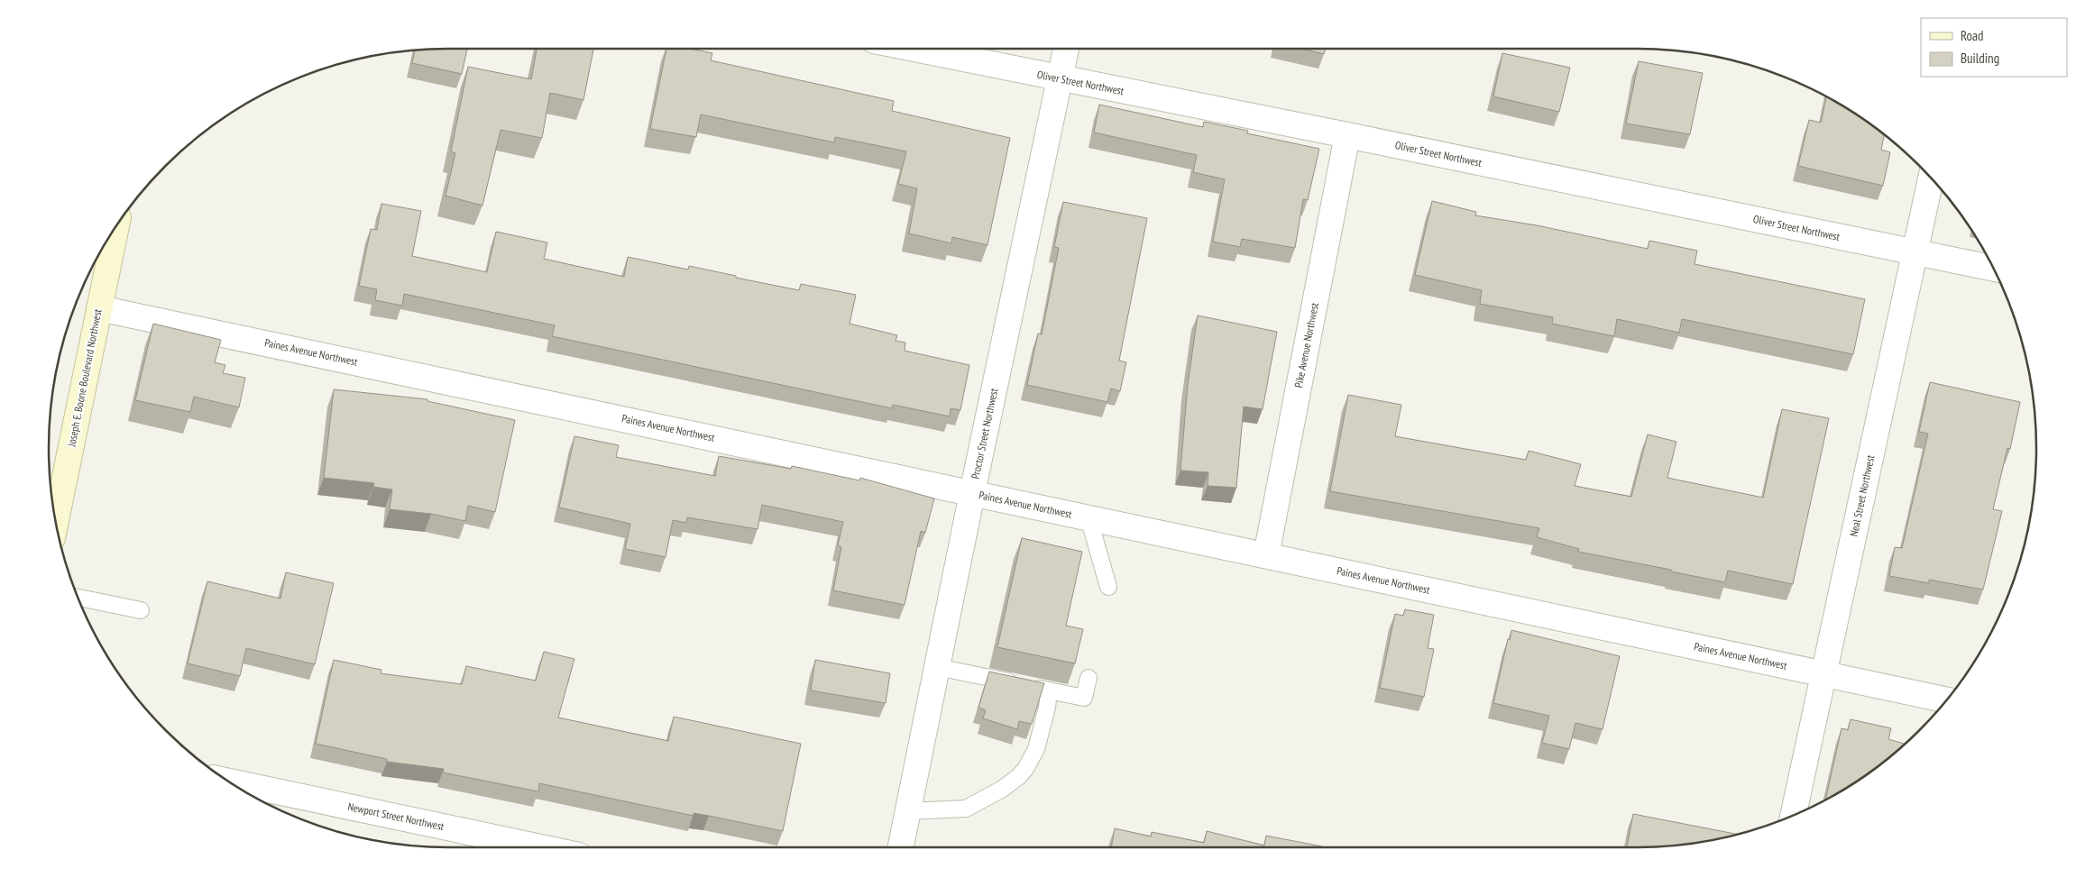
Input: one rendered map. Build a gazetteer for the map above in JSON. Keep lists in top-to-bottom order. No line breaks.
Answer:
{"streets":{"main road":["Joseph E. Boone Boulevard Northwest"],"street":["Oliver Street Northwest","Pike Avenue Northwest","Paines Avenue Northwest","Proctor Street Northwest","Neal Street Northwest","Newport Street Northwest"]},"crossings":[["Oliver Street Northwest","Pike Avenue Northwest"],["Oliver Street Northwest","Proctor Street Northwest"],["Oliver Street Northwest","Neal Street Northwest"],["Pike Avenue Northwest","Paines Avenue Northwest"],["Paines Avenue Northwest","Joseph E. Boone Boulevard Northwest"],["Paines Avenue Northwest","Proctor Street Northwest"],["Paines Avenue Northwest","Neal Street Northwest"]],"legend":["Road","Building"]}
